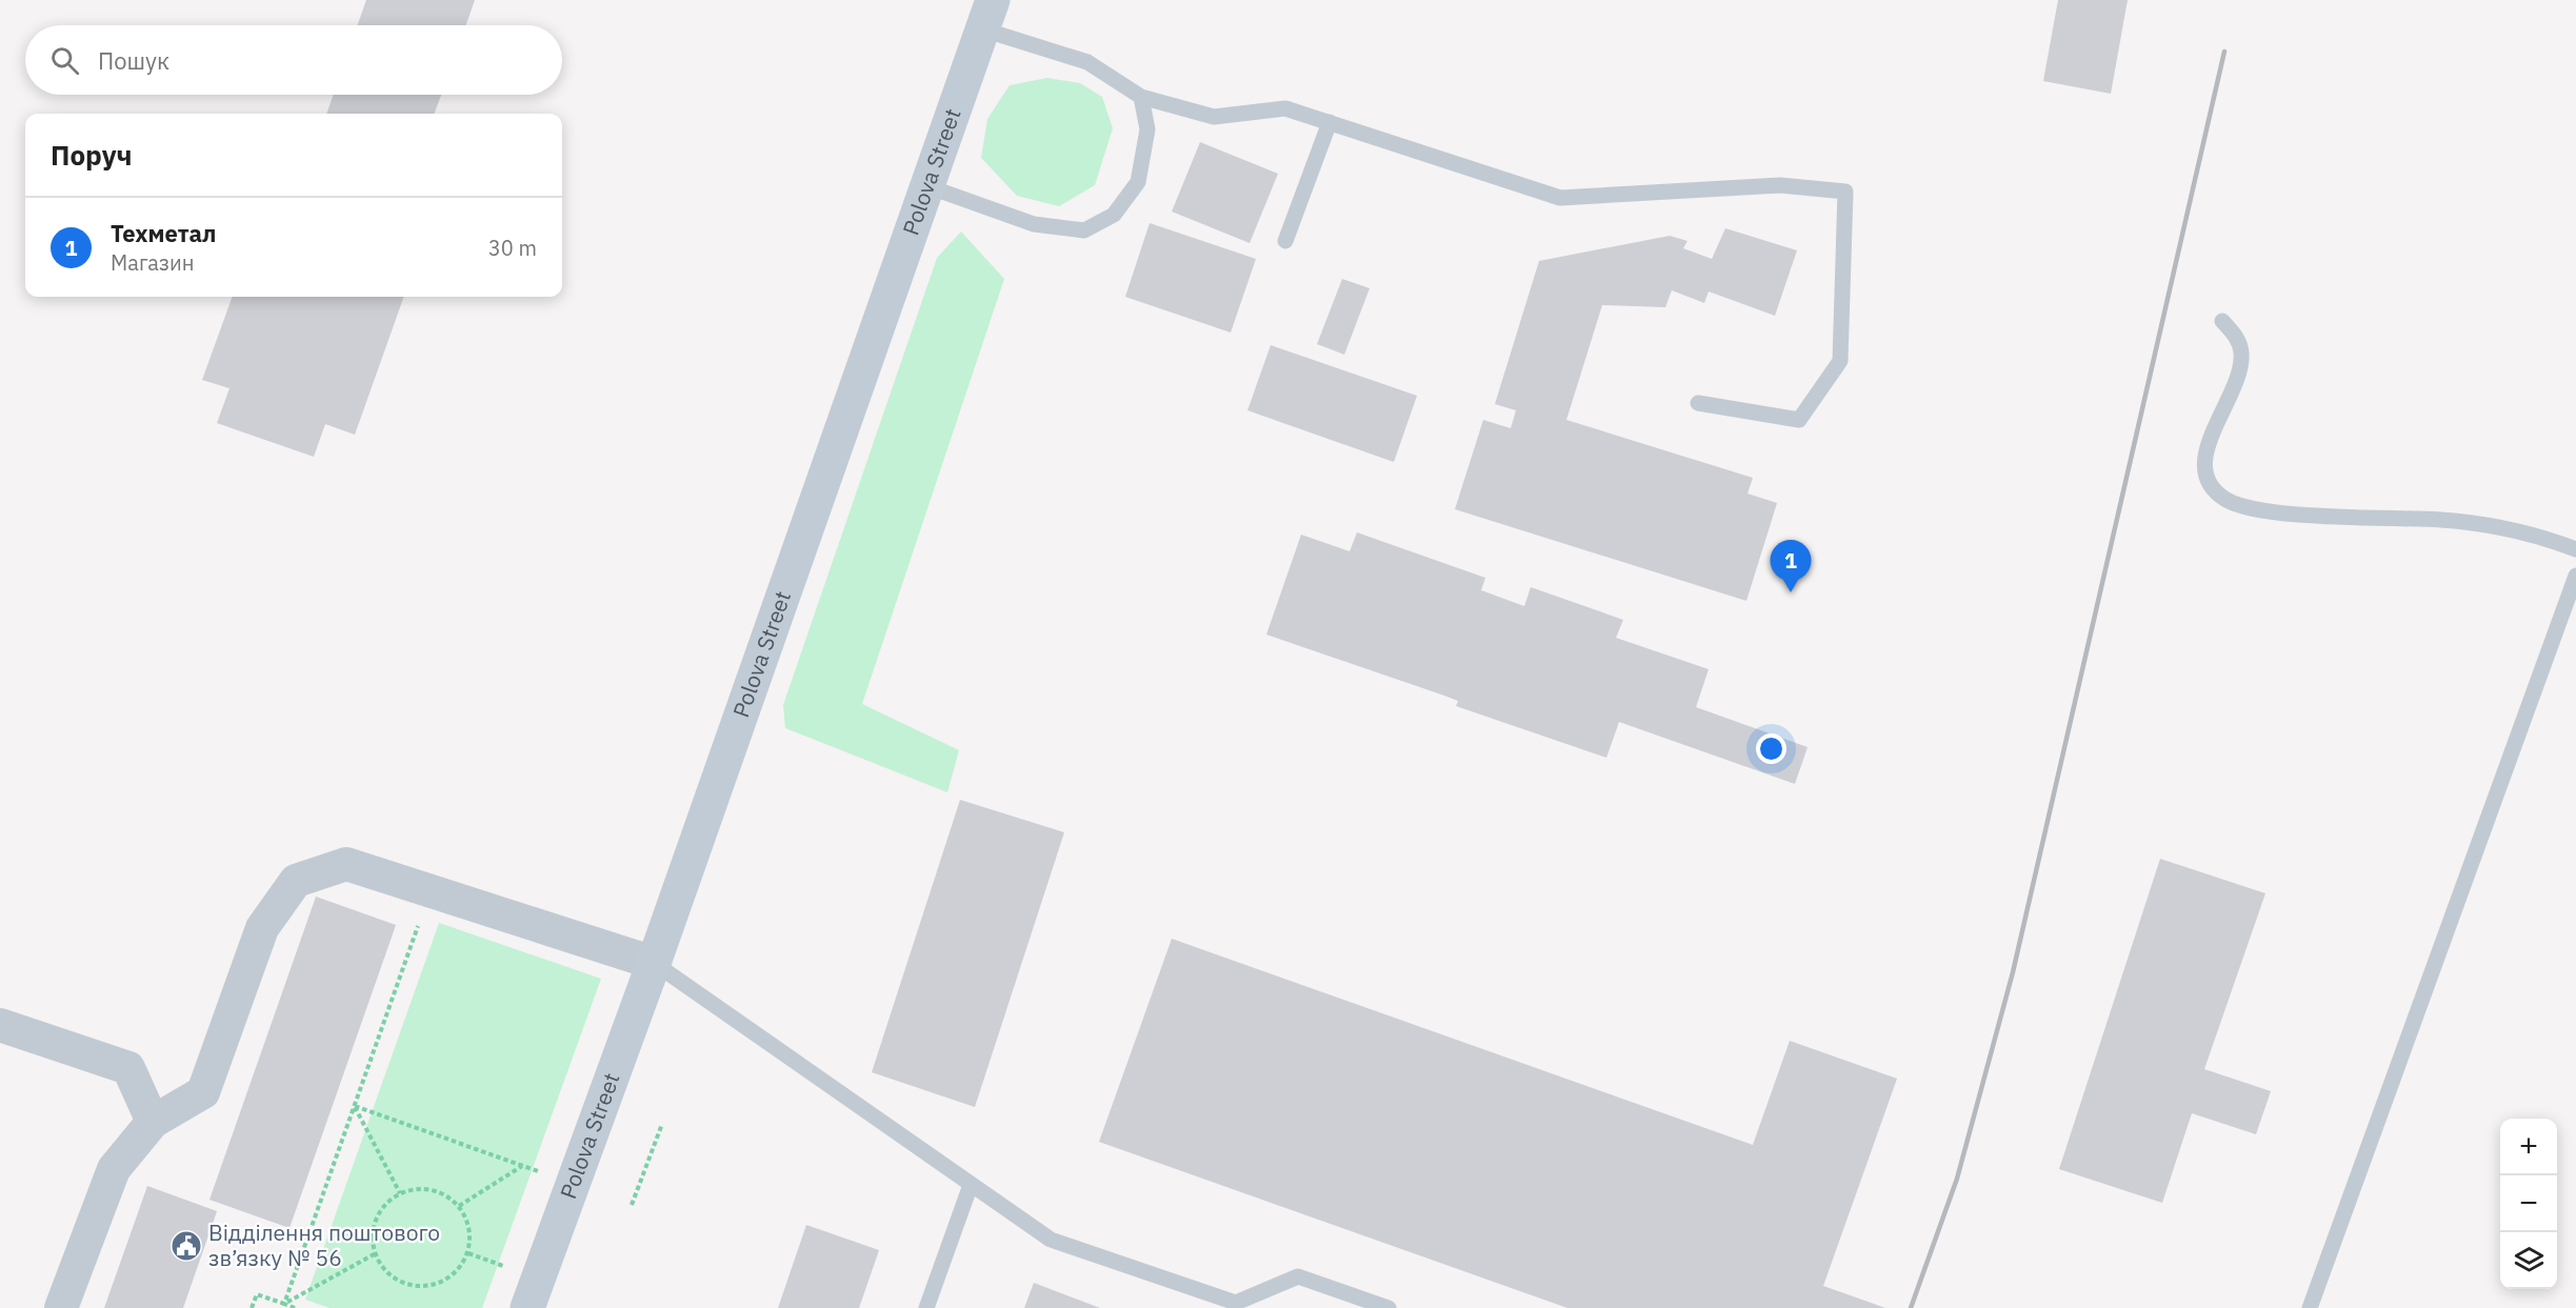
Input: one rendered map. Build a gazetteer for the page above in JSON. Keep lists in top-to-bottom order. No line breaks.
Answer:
{"streets":{"street":["Polova Street"]},"places":{"public building":["Відділення поштового зв’язку № 56"]},"page":{"search":"Пошук","heading":"Поруч","list":[{"mark":"1","name":"Техметал","note":"Магазин","value":"30 m"}],"pins":"1","map_buttons":["+","−"]}}
